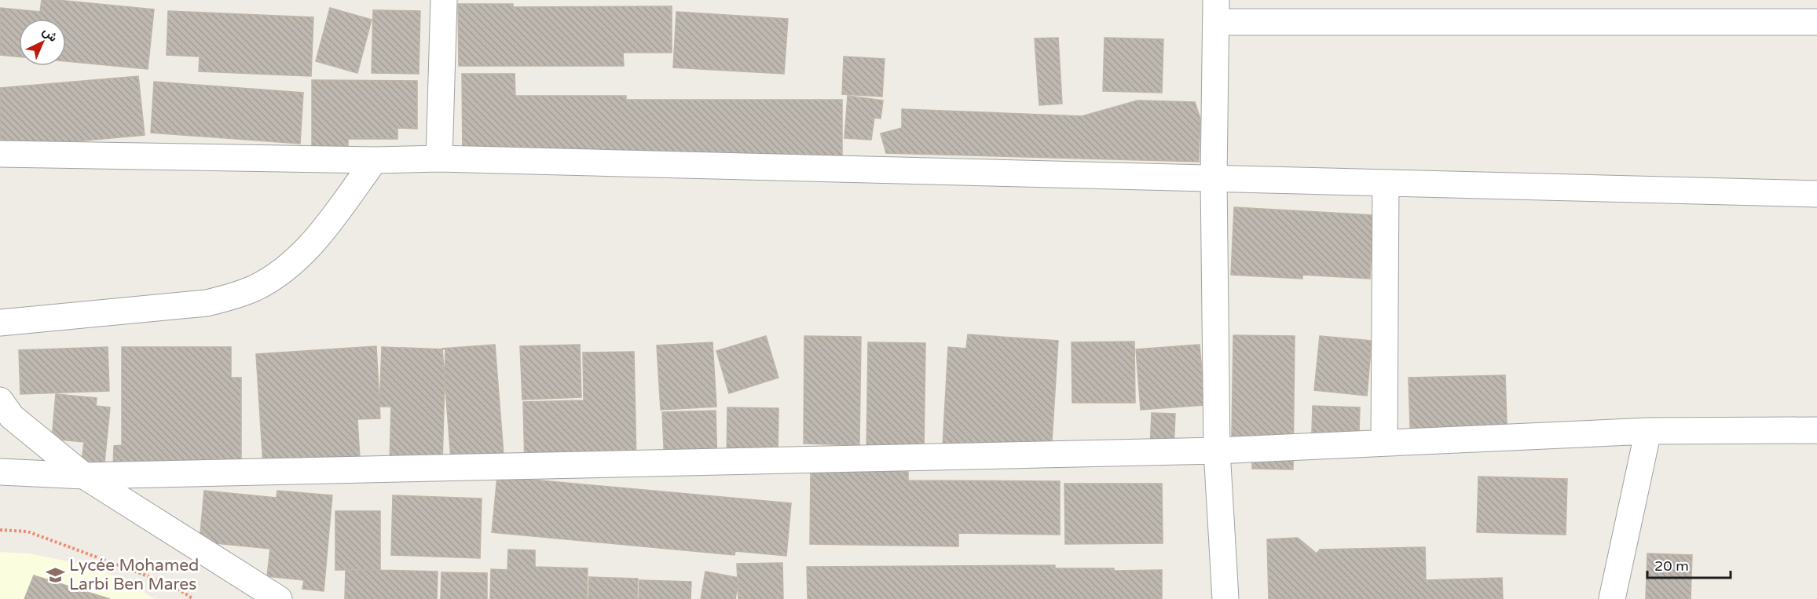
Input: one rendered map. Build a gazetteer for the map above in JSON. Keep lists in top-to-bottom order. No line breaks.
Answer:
{"places":{"school or university":["Lycée Mohamed Larbi Ben Mares"]},"scale_bar":"20 m","north":"top right"}
